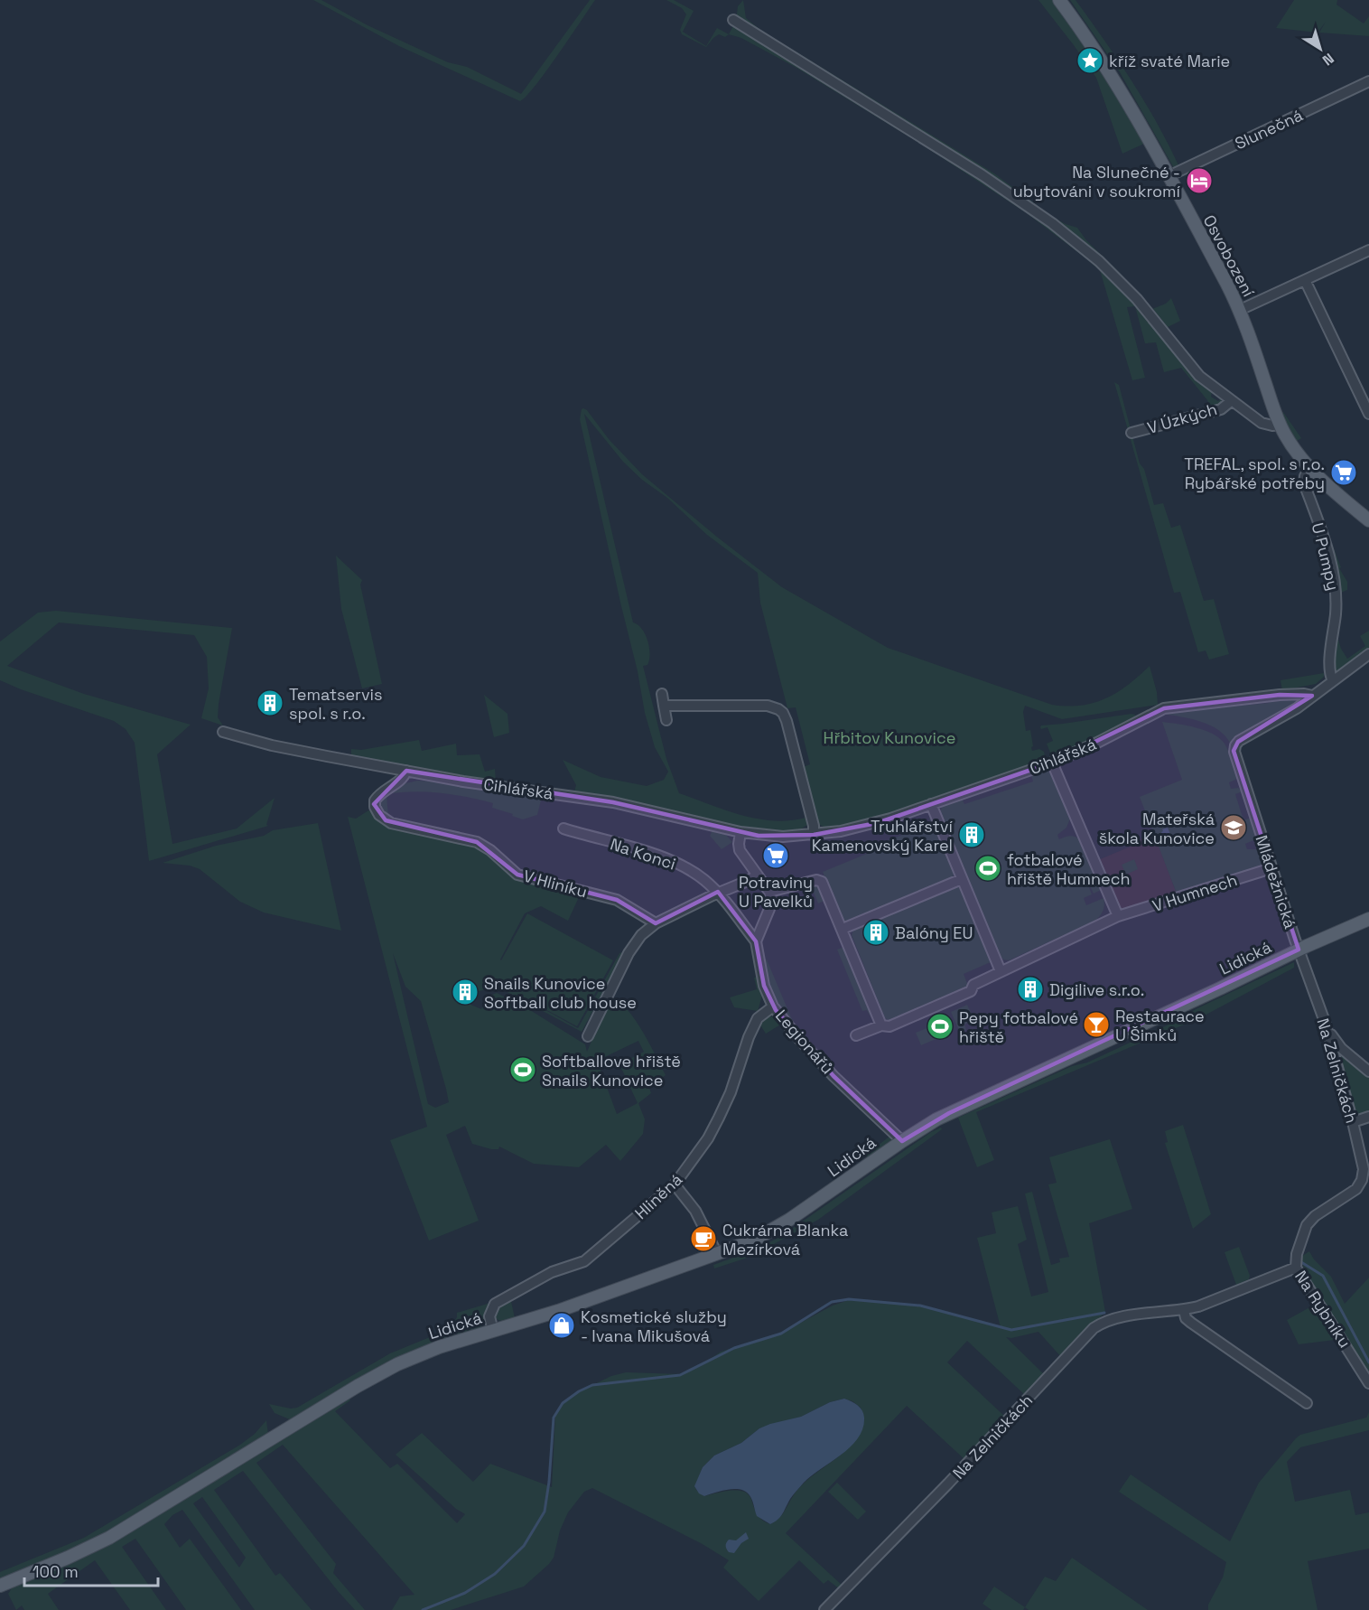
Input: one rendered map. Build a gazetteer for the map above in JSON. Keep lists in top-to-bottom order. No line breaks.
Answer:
{"streets":{"main road":["Osvobození","Lidická"],"street":["Slunečná","V Úzkých","U Pumpy","Cihlářská","Na Konci","Mládežnická","V Hliníku","V Humnech","Legionářů","Na Zelničkách","Hliněná","Na Rybníku"]},"crossings":[["Slunečná","Osvobození"],["Osvobození","U Pumpy"],["U Pumpy","Mládežnická"],["Cihlářská","Mládežnická"],["Cihlářská","V Hliníku"],["Na Konci","Legionářů"],["Mládežnická","V Humnech"],["Mládežnická","Lidická"],["Mládežnická","Na Zelničkách"],["Lidická","Legionářů"],["Lidická","Na Zelničkách"],["Lidická","Hliněná"],["Legionářů","Hliněná"],["Na Zelničkách","Na Rybníku"]],"parks":["Hřbitov Kunovice"],"places":{"place":["kříž svaté Marie"],"hotel":["Na Slunečné - ubytováni v soukromí"],"supermarket":["TREFAL, spol. s r.o. Rybářské potřeby","Potraviny U Pavelků"],"building":["Tematservis spol. s r.o.","Truhlářství Kamenovský Karel","Balóny EU","Digilive s.r.o.","Snails Kunovice Softball club house"],"school or university":["Mateřská škola Kunovice"],"sports":["fotbalové hřiště Humnech","Pepy fotbalové hřiště","Softballove hřiště Snails Kunovice"],"bar":["Restaurace U Šimků"],"cafe":["Cukrárna Blanka Mezírková"],"shop":["Kosmetické služby - Ivana Mikušová"]},"scale_bar":"100 m","north":"bottom right"}
